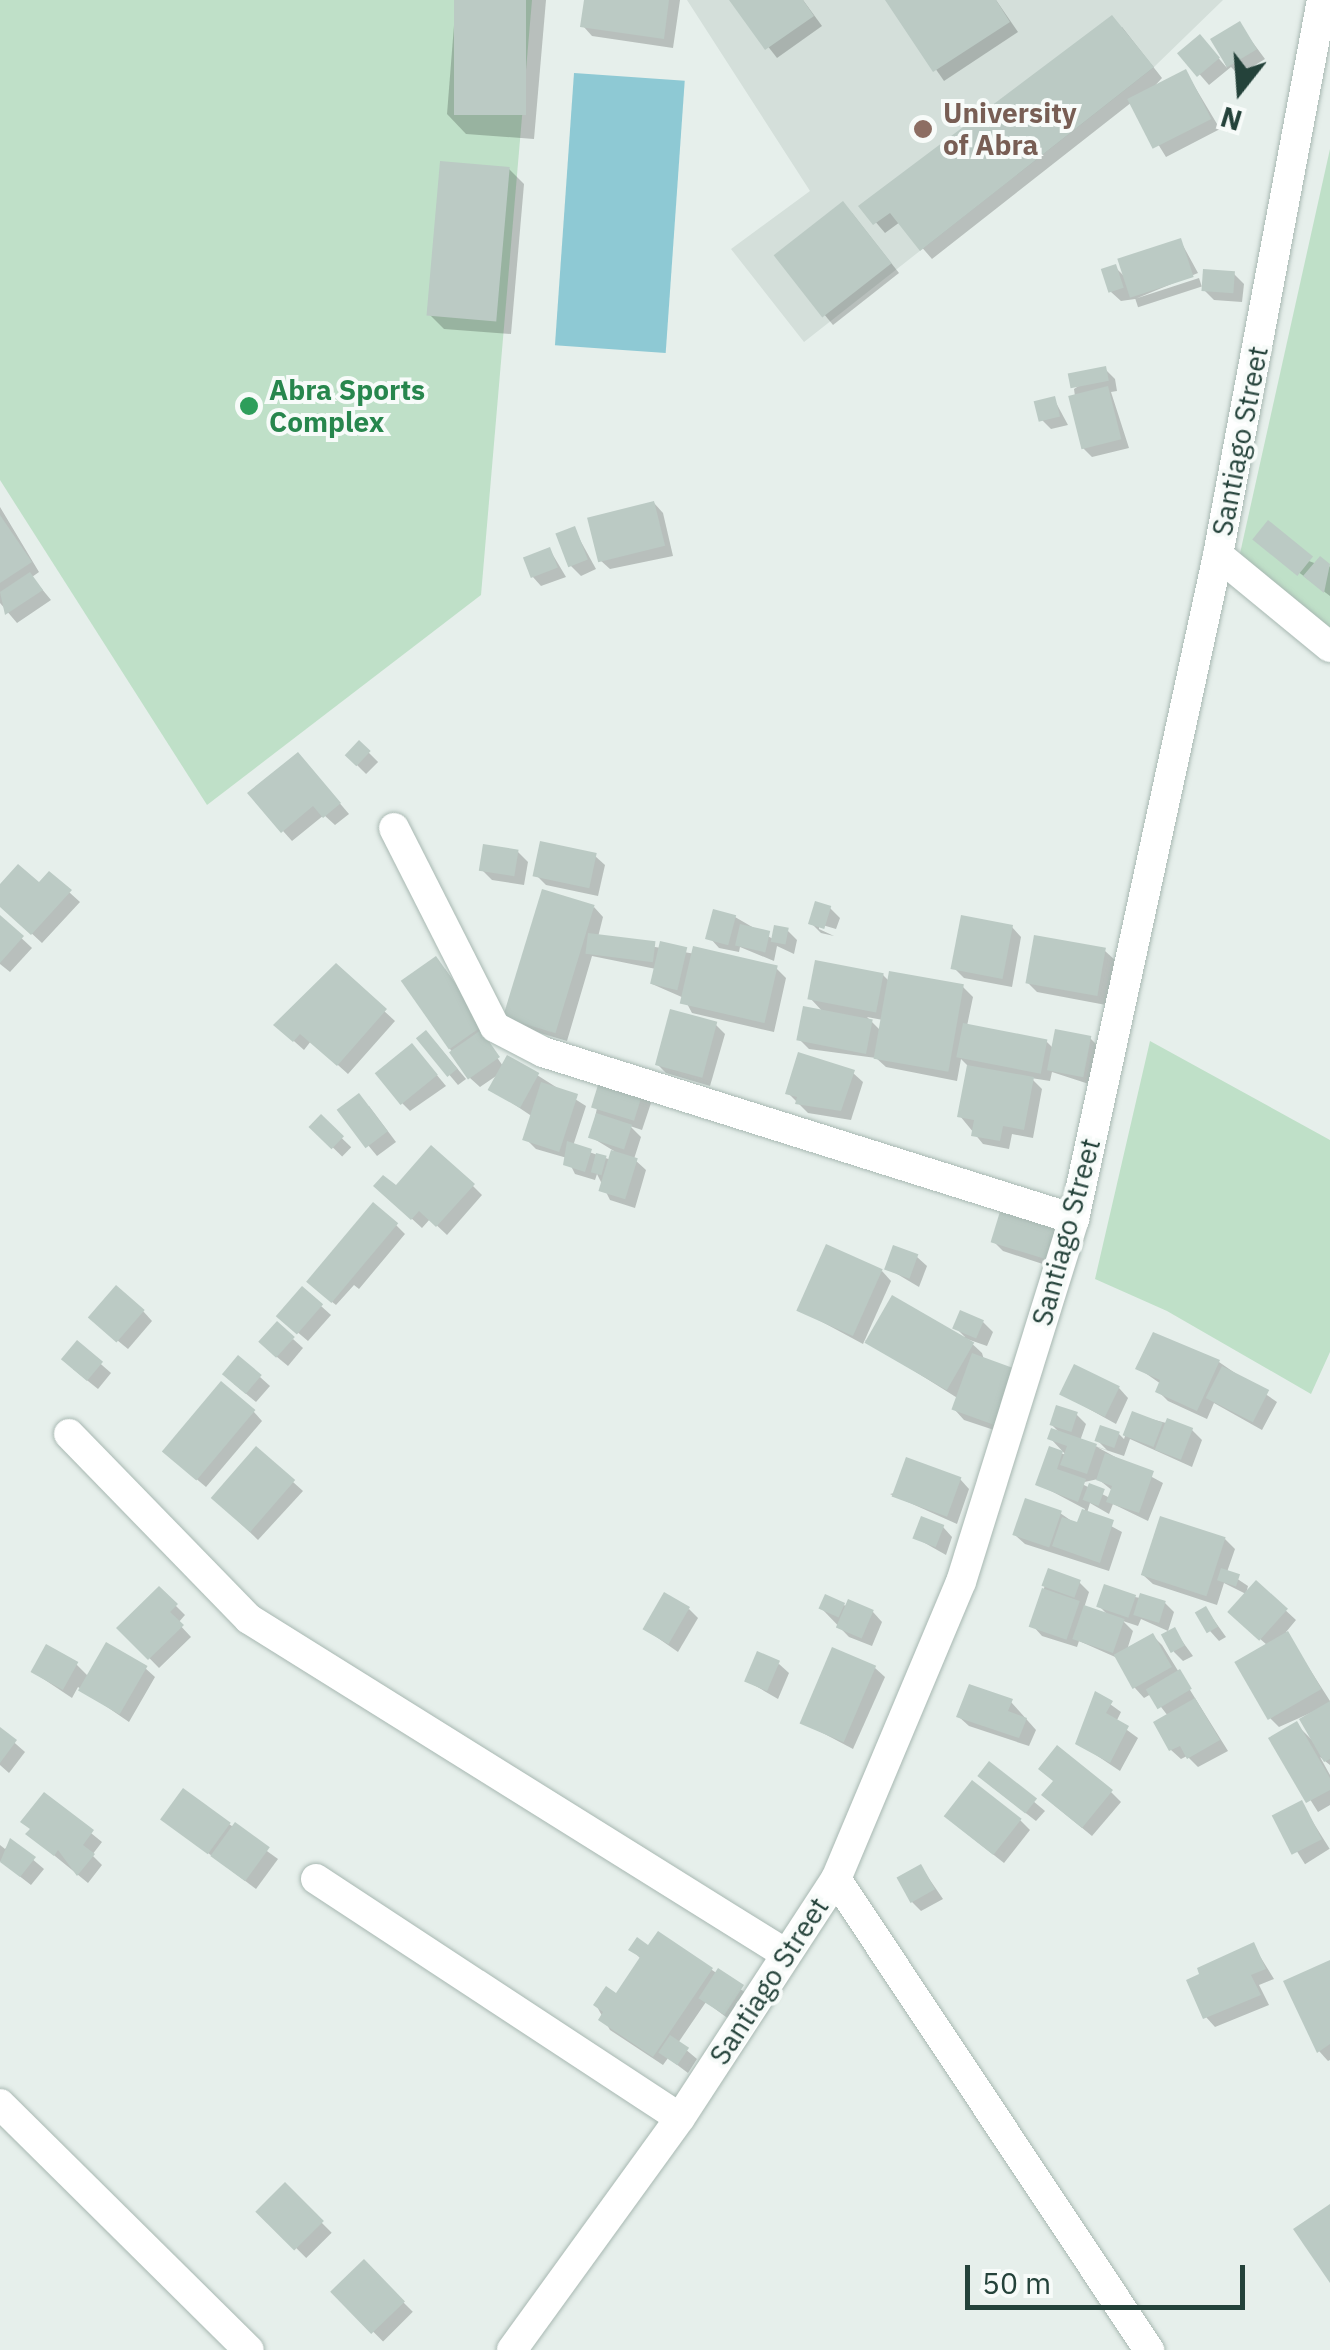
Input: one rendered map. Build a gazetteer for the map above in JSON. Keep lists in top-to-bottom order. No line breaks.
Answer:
{"streets":{"street":["Santiago Street"]},"places":["University of Abra","Abra Sports Complex"],"scale_bar":"50 m","north":"bottom"}
